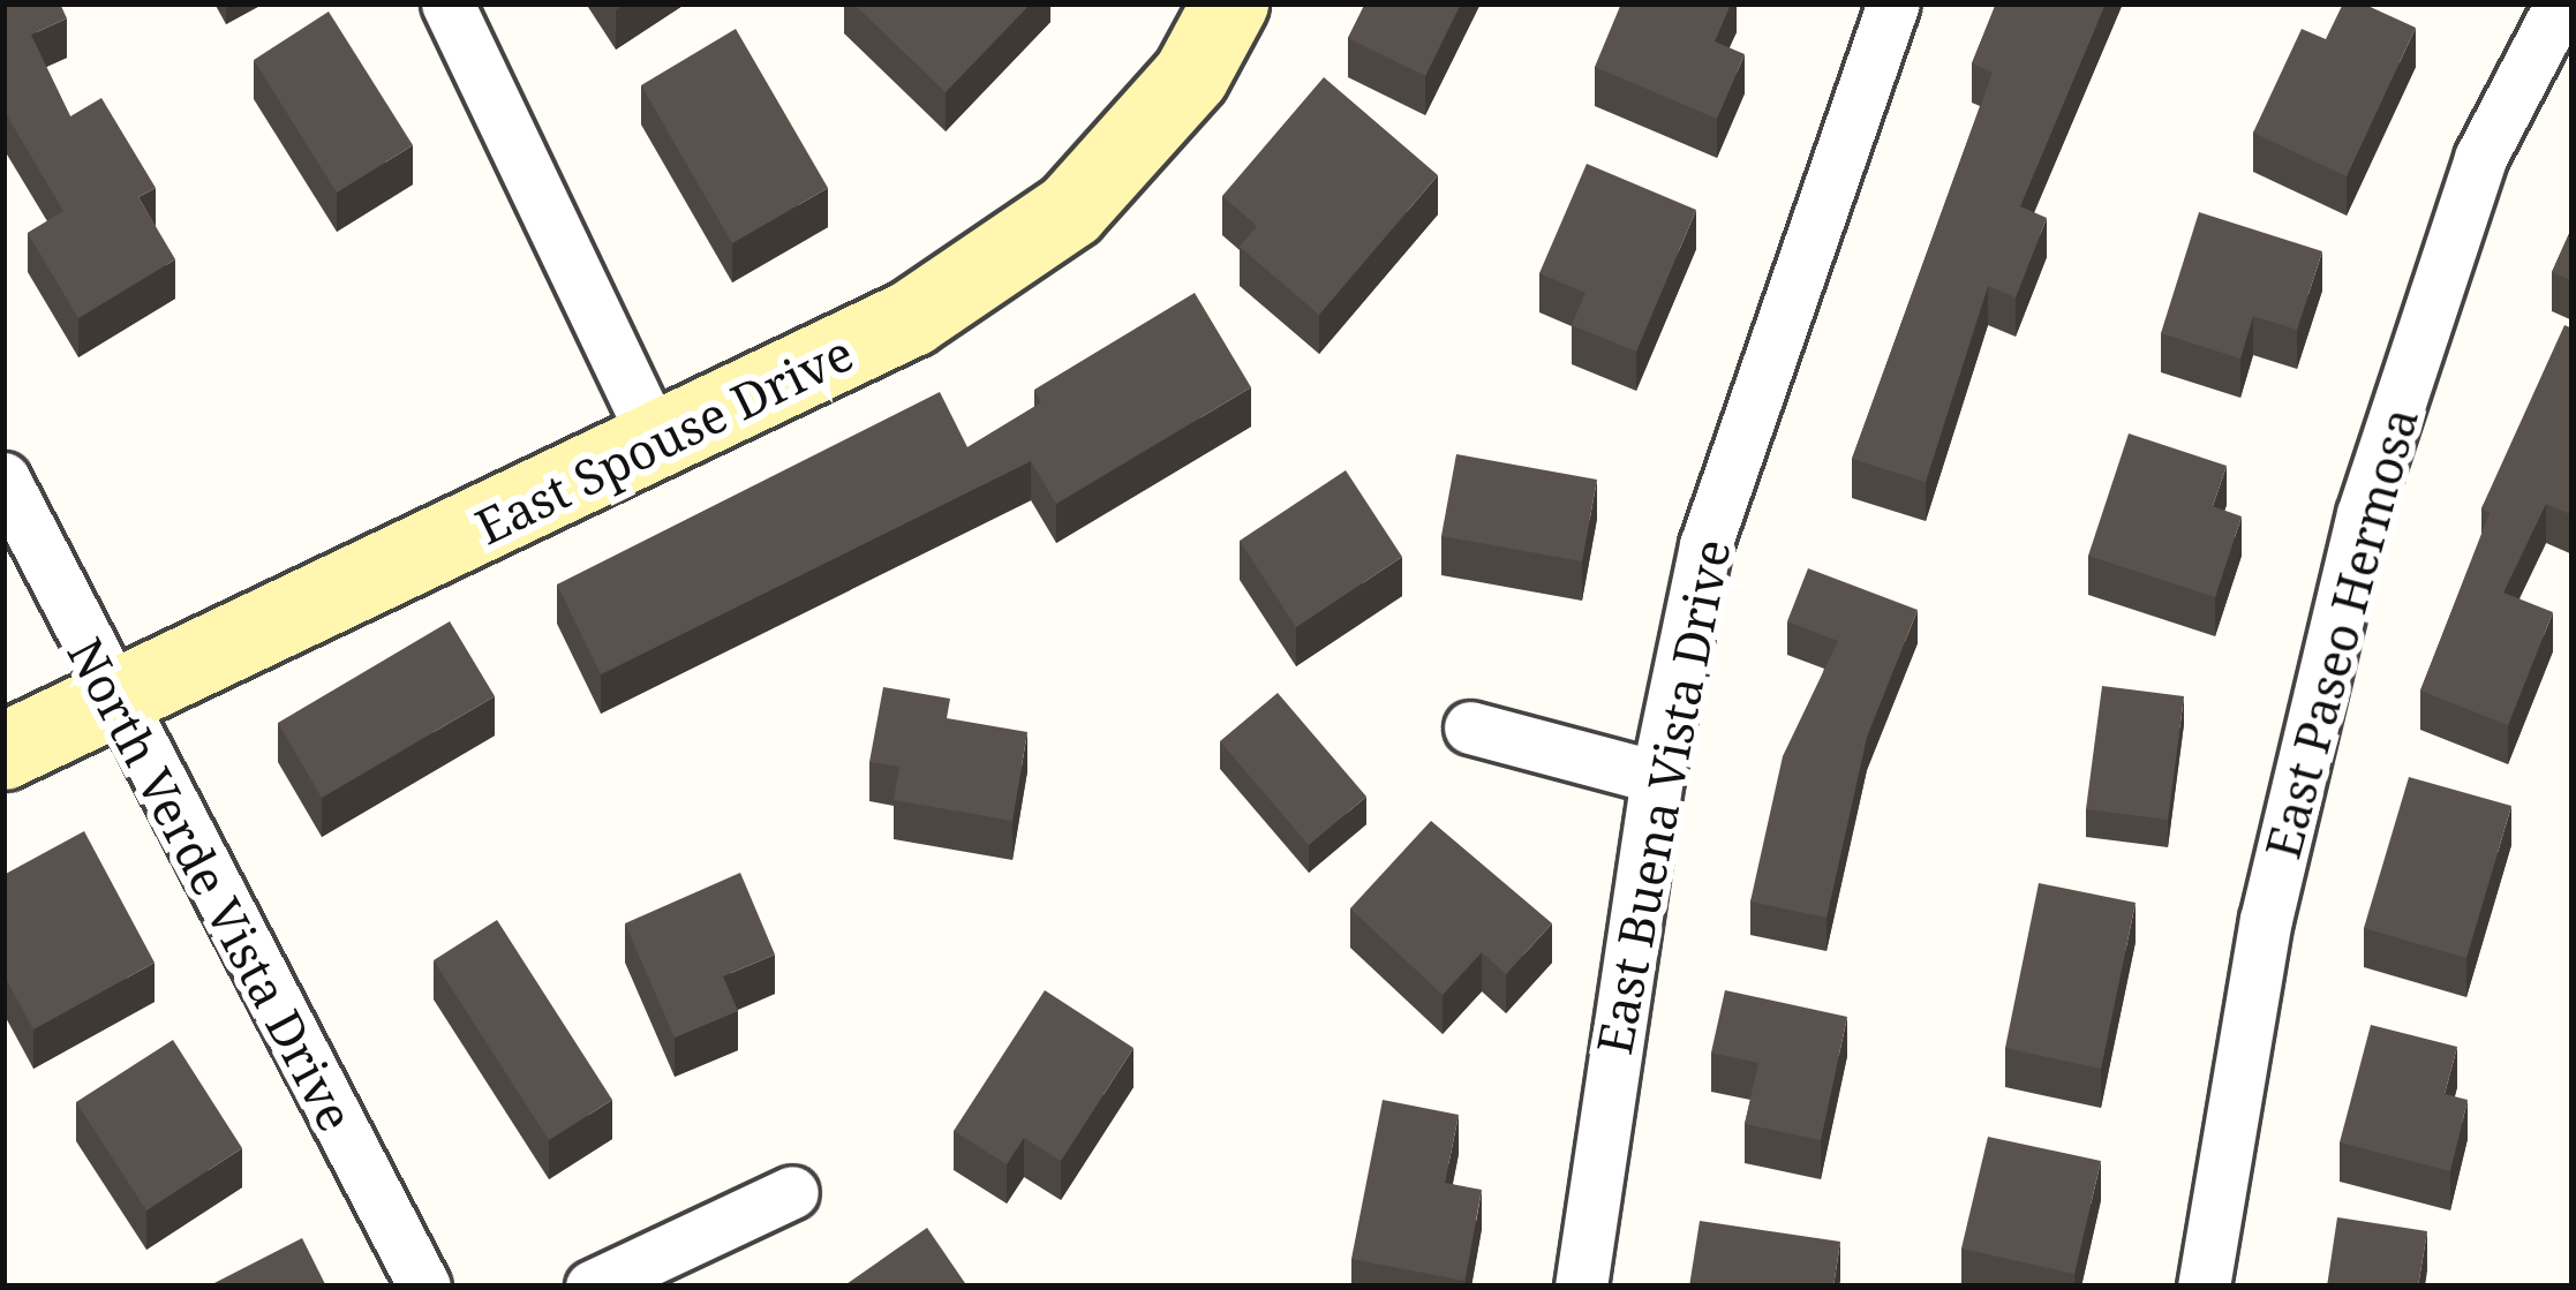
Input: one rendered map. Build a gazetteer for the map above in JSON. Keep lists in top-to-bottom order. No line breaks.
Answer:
{"streets":{"main road":["East Spouse Drive"],"street":["East Paseo Hermosa","East Buena Vista Drive","North Verde Vista Drive"]},"crossings":[["East Spouse Drive","North Verde Vista Drive"]]}
